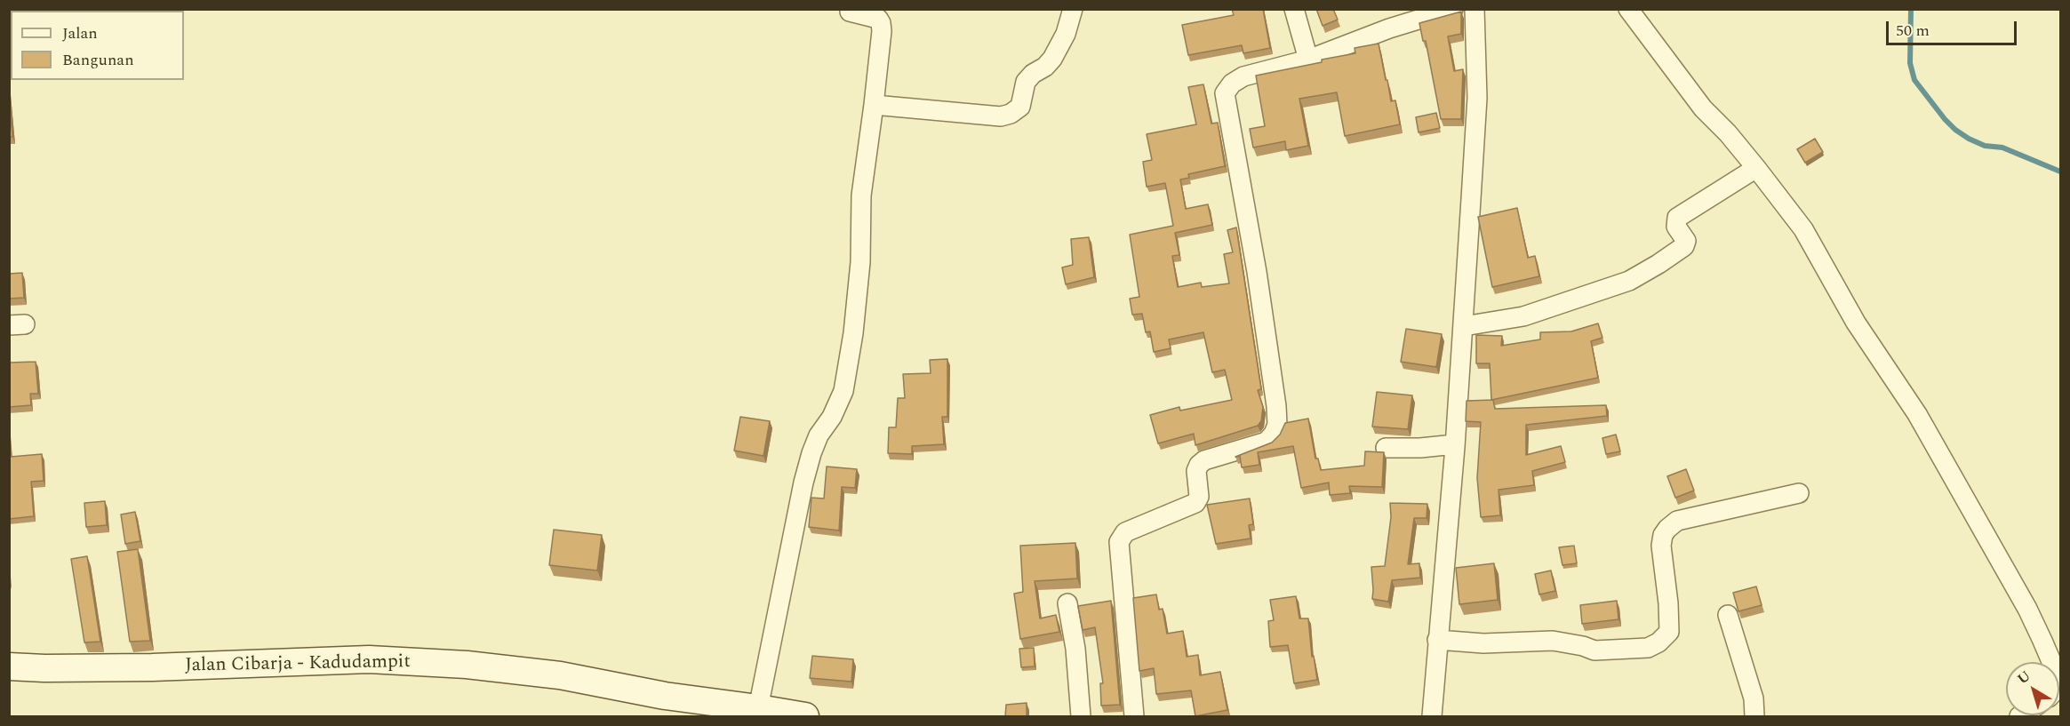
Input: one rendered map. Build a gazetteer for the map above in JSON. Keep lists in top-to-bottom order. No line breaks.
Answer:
{"streets":{"street":["Jalan Cibarja - Kadudampit"]},"legend":["Jalan","Bangunan"],"scale_bar":"50 m","north":"top left"}
